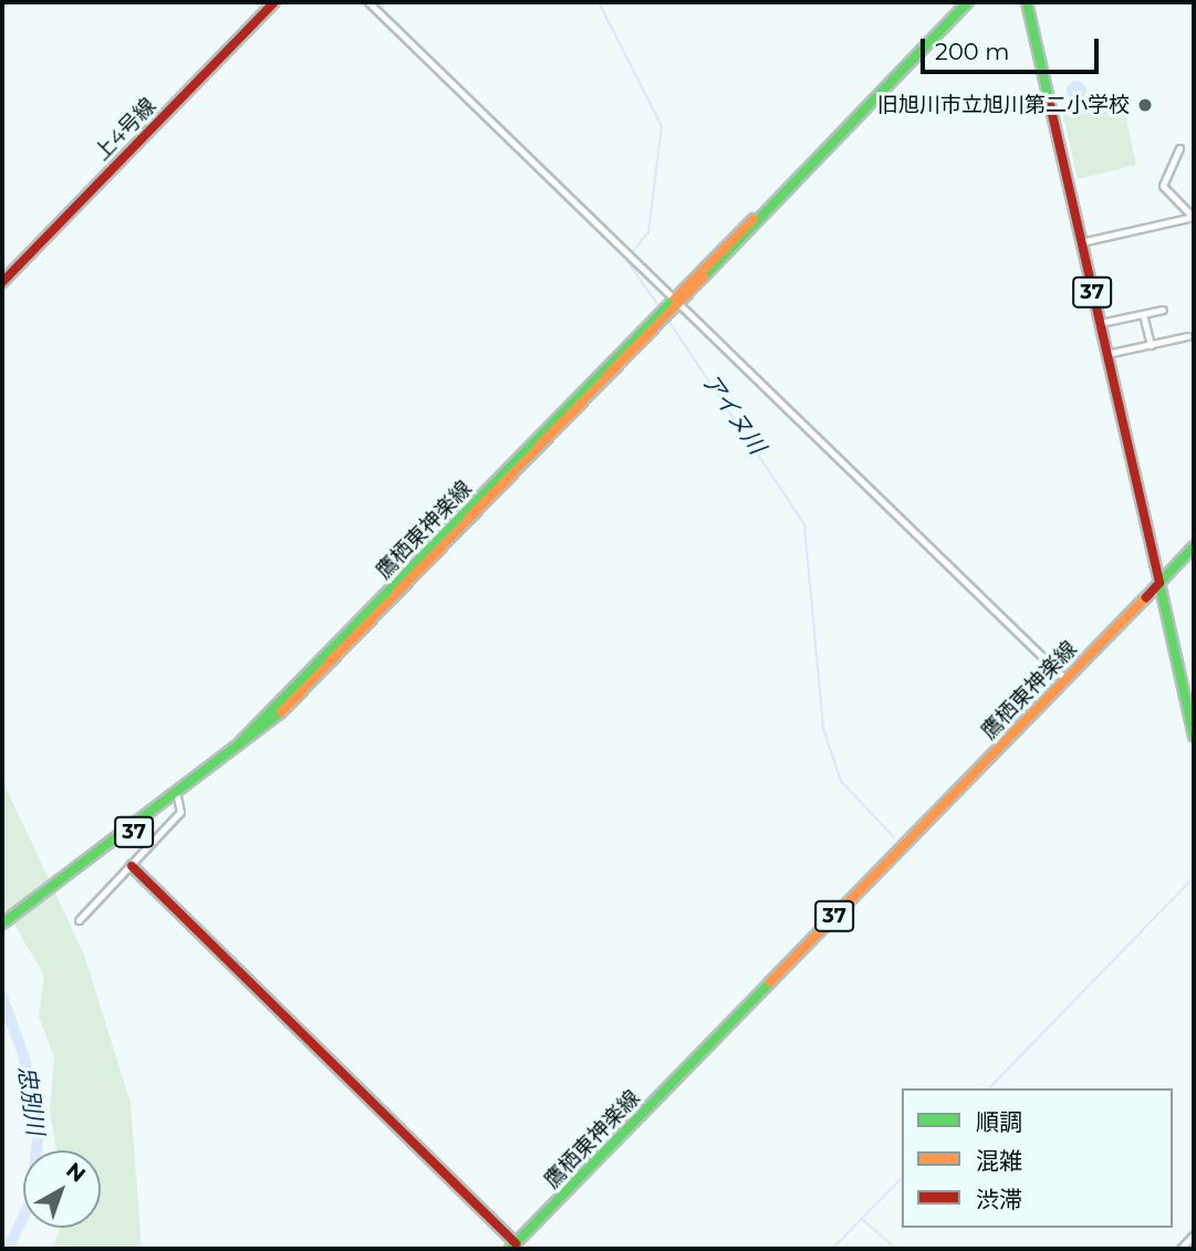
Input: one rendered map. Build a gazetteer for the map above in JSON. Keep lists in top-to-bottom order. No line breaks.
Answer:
{"streets":{"main road":["上4号線","37","鷹栖東神楽線"]},"crossings":[["37","鷹栖東神楽線"]],"water":["アイヌ川","忠別川"],"places":["旧旭川市立旭川第二小学校"],"legend":["順調","混雑","渋滞"],"scale_bar":"200 m","north":"top right"}
